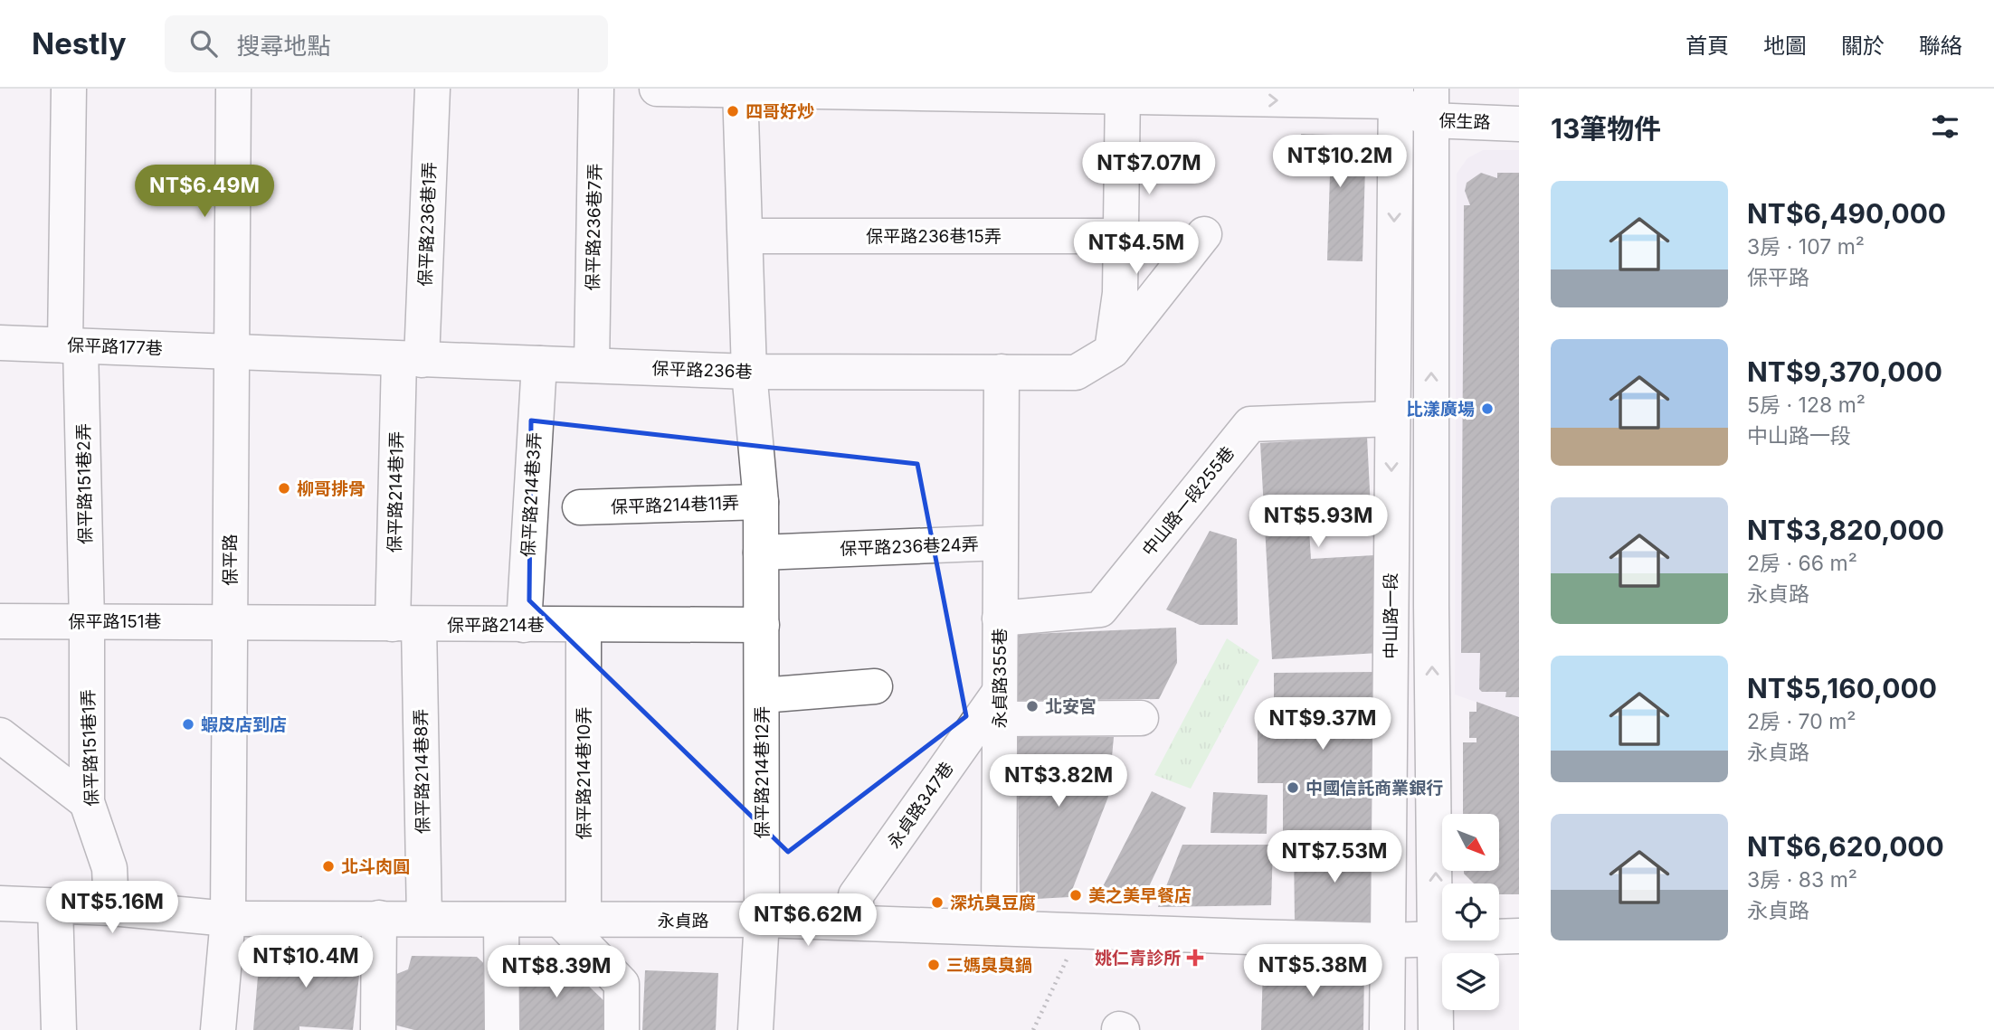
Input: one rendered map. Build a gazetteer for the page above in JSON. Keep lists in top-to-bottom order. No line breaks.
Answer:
{"streets":{"street":["保生路","保平路236巷1弄","保平路236巷7弄","保平路236巷15弄","保平路177巷","保平路236巷","保平路151巷2弄","保平路214巷1弄","保平路214巷3弄","中山路一段255巷","保平路214巷11弄","保平路236巷24弄","保平路","中山路一段","保平路151巷","保平路214巷","永貞路355巷","保平路151巷1弄","保平路214巷8弄","保平路214巷12弄","保平路214巷10弄","永貞路347巷","永貞路"]},"crossings":[["保生路","中山路一段"],["保平路236巷1弄","保平路236巷"],["保平路236巷1弄","保平路214巷1弄"],["保平路236巷7弄","保平路236巷"],["保平路177巷","保平路236巷"],["保平路177巷","保平路151巷2弄"],["保平路177巷","保平路"],["保平路236巷","保平路214巷1弄"],["保平路236巷","保平路214巷3弄"],["保平路236巷","保平路236巷24弄"],["保平路236巷","保平路"],["保平路151巷2弄","保平路151巷"],["保平路151巷2弄","保平路151巷1弄"],["保平路214巷1弄","保平路214巷"],["保平路214巷1弄","保平路214巷8弄"],["保平路214巷3弄","保平路214巷"],["中山路一段255巷","中山路一段"],["中山路一段255巷","永貞路355巷"],["保平路214巷11弄","保平路236巷24弄"],["保平路214巷11弄","保平路214巷"],["保平路214巷11弄","保平路214巷12弄"],["保平路236巷24弄","永貞路355巷"],["保平路","保平路151巷"],["保平路","保平路214巷"],["保平路","永貞路"],["中山路一段","永貞路"],["保平路151巷","保平路214巷"],["保平路151巷","保平路151巷1弄"],["保平路214巷","保平路214巷8弄"],["保平路214巷","保平路214巷12弄"],["保平路214巷","保平路214巷10弄"],["永貞路355巷","永貞路347巷"],["永貞路355巷","永貞路"],["保平路151巷1弄","永貞路"],["保平路214巷8弄","永貞路"],["保平路214巷12弄","永貞路"],["保平路214巷10弄","永貞路"],["永貞路347巷","永貞路"]],"places":{"other":["四哥好炒","比漾廣場","柳哥排骨","北安宮","蝦皮店到店","中國信託商業銀行","北斗肉圓","美之美早餐店","深坑臭豆腐","三媽臭臭鍋"],"health":["姚仁青診所"]},"north":"bottom right","page":{"header":"Nestly","search":"搜尋地點","nav":["首頁","地圖","關於","聯絡"],"heading":"13筆物件","price":["NT$10.2M","NT$7.07M","NT$6.49M","NT$4.5M","NT$5.93M","NT$9.37M","NT$3.82M","NT$7.53M","NT$5.16M","NT$6.62M","NT$10.4M","NT$5.38M","NT$8.39M"],"list":[{"name":"NT$6,490,000","note":"3房 · 107 m² · 保平路"},{"name":"NT$9,370,000","note":"5房 · 128 m² · 中山路一段"},{"name":"NT$3,820,000","note":"2房 · 66 m² · 永貞路"},{"name":"NT$5,160,000","note":"2房 · 70 m² · 永貞路"},{"name":"NT$6,620,000","note":"3房 · 83 m² · 永貞路"}]}}
